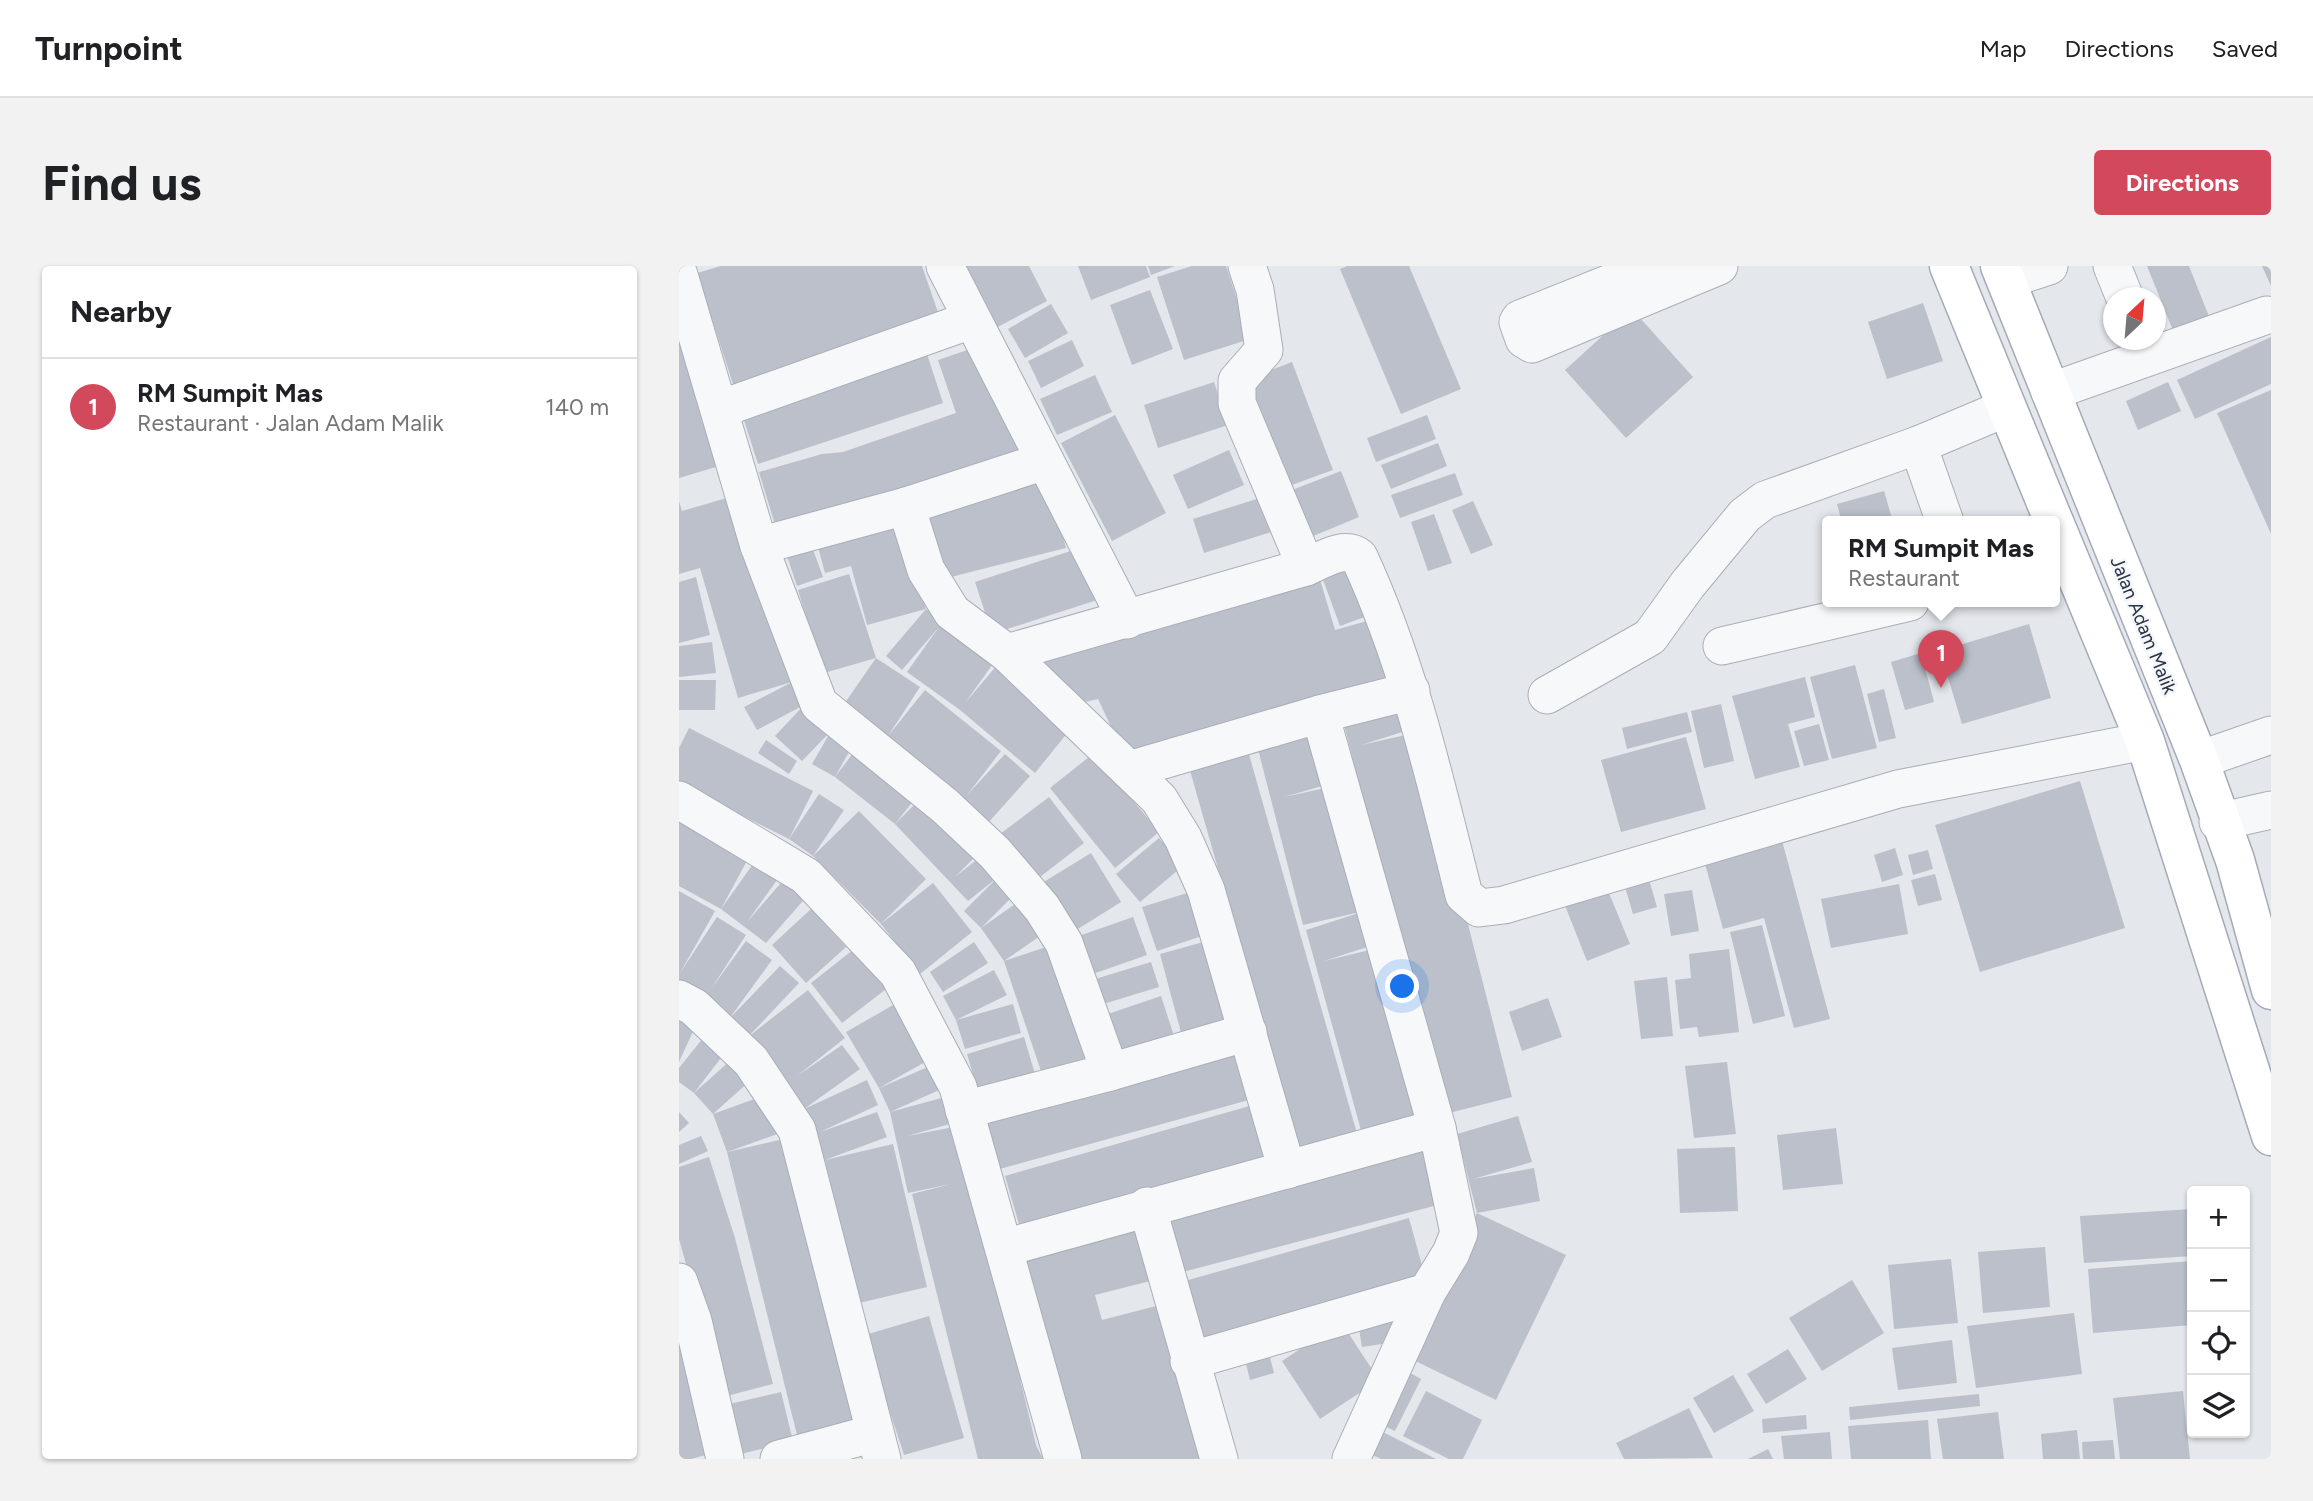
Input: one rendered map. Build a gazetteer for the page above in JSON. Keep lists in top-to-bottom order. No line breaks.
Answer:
{"streets":{"main road":["Jalan Adam Malik"]},"north":"top right","page":{"header":"Turnpoint","nav":["Map","Directions","Saved"],"buttons":"Directions","title":"Find us","heading":"Nearby","list":[{"mark":"1","name":"RM Sumpit Mas","note":"Restaurant · Jalan Adam Malik","value":"140 m"}],"popup":["RM Sumpit Mas","Restaurant"],"pins":"1","map_buttons":["+","−"]}}
